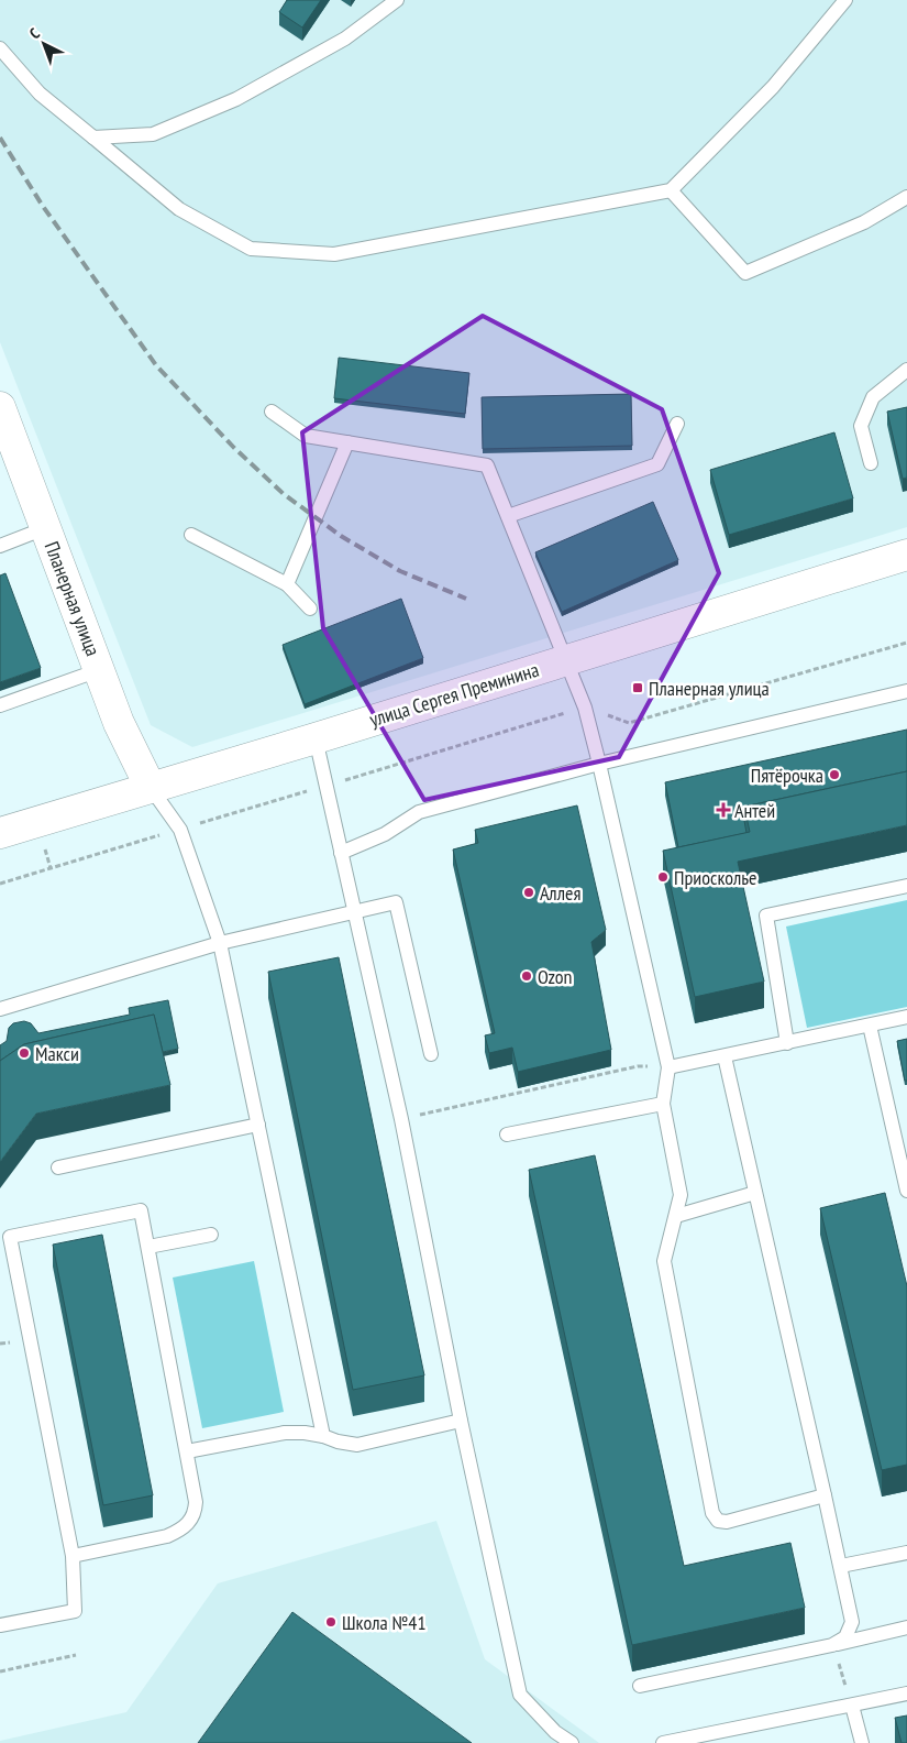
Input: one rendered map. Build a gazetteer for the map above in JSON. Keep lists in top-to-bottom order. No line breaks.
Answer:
{"streets":{"street":["Планерная улица","улица Сергея Преминина"]},"crossings":[["Планерная улица","улица Сергея Преминина"]],"places":{"transit":["Планерная улица"],"other":["Пятёрочка","Приосколье","Аллея","Ozon","Макси","Школа №41"],"health":["Антей"]},"north":"top left"}
